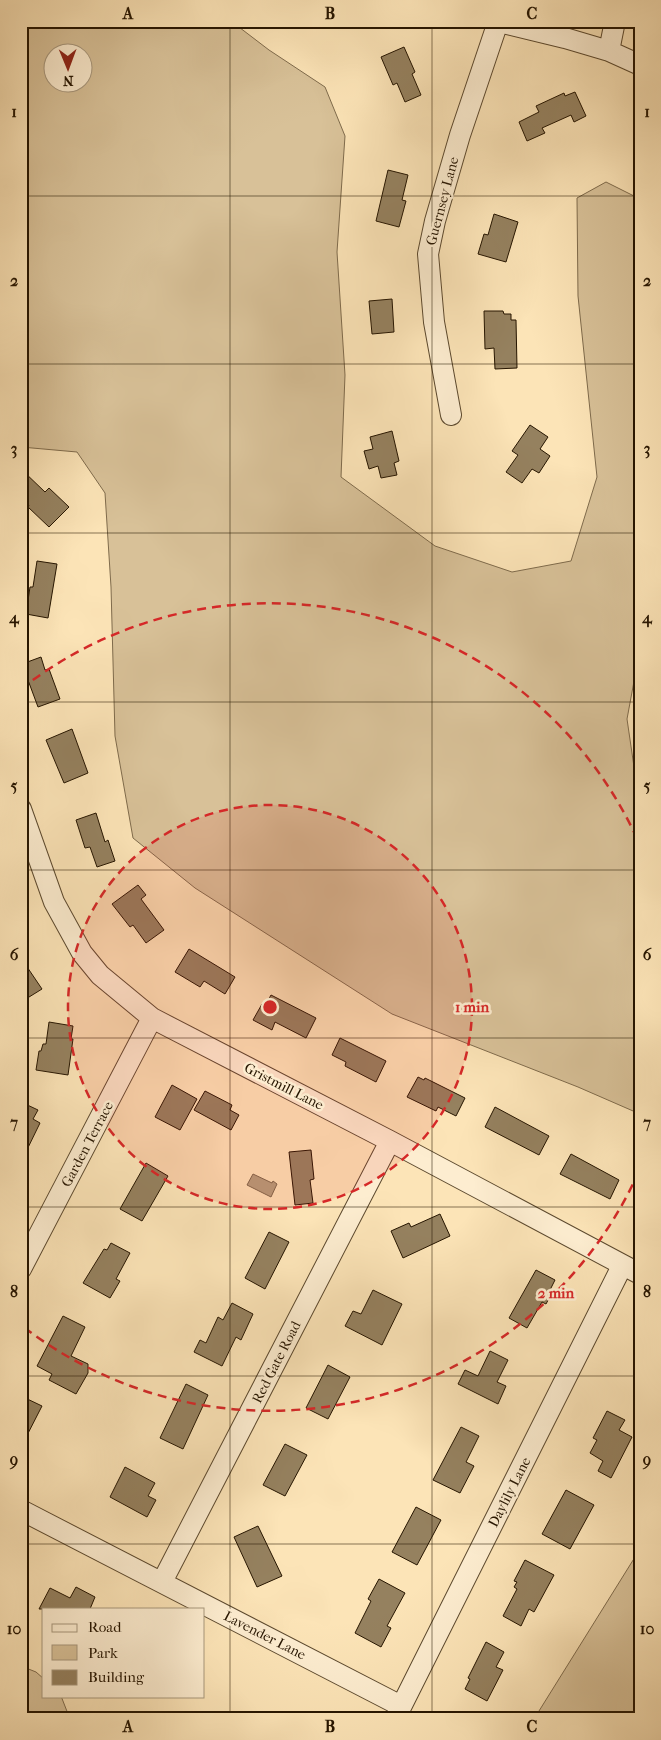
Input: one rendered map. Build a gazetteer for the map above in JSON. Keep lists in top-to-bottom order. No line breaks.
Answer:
{"streets":{"street":["Guernsey Lane","Gristmill Lane","Garden Terrace","Red Gate Road","Daylily Lane","Lavender Lane"]},"crossings":[["Gristmill Lane","Garden Terrace"],["Gristmill Lane","Red Gate Road"],["Gristmill Lane","Daylily Lane"],["Red Gate Road","Lavender Lane"],["Daylily Lane","Lavender Lane"]],"legend":["Road","Park","Building"],"north":"bottom","grid":{"columns":["A","B","C"],"rows":["1","2","3","4","5","6","7","8","9","10"]},"rings":["1 min","2 min"]}
